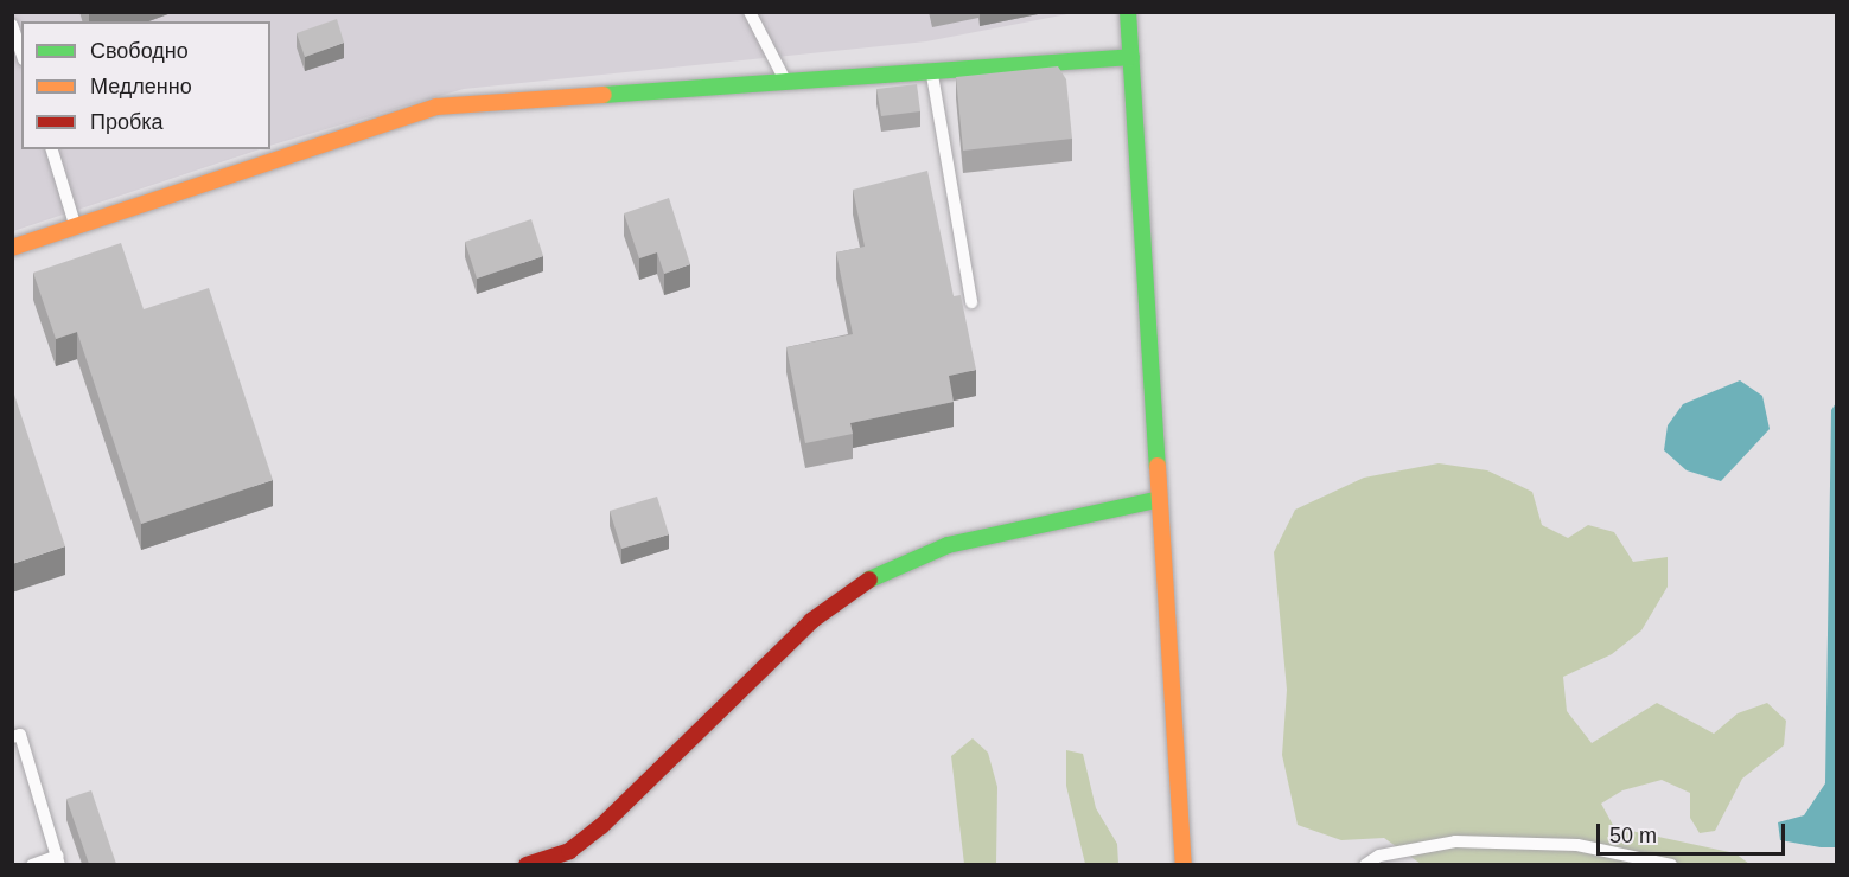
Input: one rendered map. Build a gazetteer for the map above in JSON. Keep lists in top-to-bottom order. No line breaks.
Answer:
{"legend":["Свободно","Медленно","Пробка"],"scale_bar":"50 m"}
